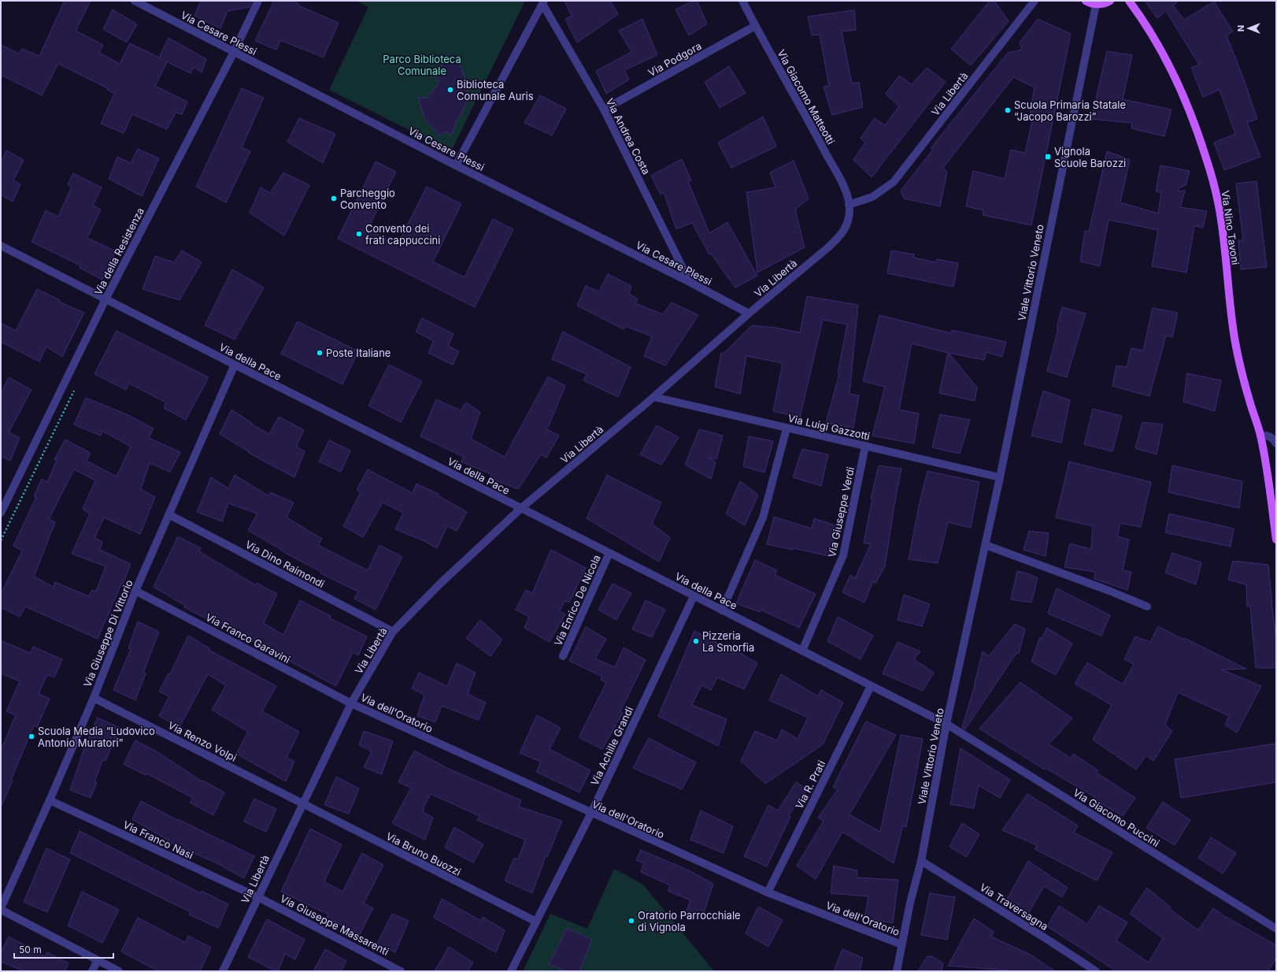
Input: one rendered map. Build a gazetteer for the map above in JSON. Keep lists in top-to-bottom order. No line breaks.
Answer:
{"streets":{"main road":["Via Nino Tavoni"],"street":["Via Cesare Plessi","Via Podgora","Via Libertà","Via Giacomo Matteotti","Via Andrea Costa","Via della Resistenza","Viale Vittorio Veneto","Via della Pace","Via Luigi Gazzotti","Via Giuseppe Verdi","Via Dino Raimondi","Via Enrico De Nicola","Via Giuseppe Di Vittorio","Via Franco Garavini","Via dell'Oratorio","Via Renzo Volpi","Via Achille Grandi","Via R. Prati","Via Giacomo Puccini","Via Franco Nasi","Via Bruno Buozzi","Via Traversagna","Via Giuseppe Massarenti"]},"crossings":[["Via Cesare Plessi","Via Libertà"],["Via Cesare Plessi","Via Andrea Costa"],["Via Cesare Plessi","Via della Resistenza"],["Via Podgora","Via Giacomo Matteotti"],["Via Podgora","Via Andrea Costa"],["Via Libertà","Via Giacomo Matteotti"],["Via Libertà","Via della Pace"],["Via Libertà","Via Luigi Gazzotti"],["Via Libertà","Via Dino Raimondi"],["Via Libertà","Via Franco Garavini"],["Via Libertà","Via dell'Oratorio"],["Via Libertà","Via Renzo Volpi"],["Via Libertà","Via Franco Nasi"],["Via Libertà","Via Bruno Buozzi"],["Via Libertà","Via Giuseppe Massarenti"],["Via della Resistenza","Via della Pace"],["Viale Vittorio Veneto","Via della Pace"],["Viale Vittorio Veneto","Via Luigi Gazzotti"],["Viale Vittorio Veneto","Via dell'Oratorio"],["Viale Vittorio Veneto","Via Giacomo Puccini"],["Viale Vittorio Veneto","Via Traversagna"],["Via della Pace","Via Giuseppe Verdi"],["Via della Pace","Via Enrico De Nicola"],["Via della Pace","Via Giuseppe Di Vittorio"],["Via della Pace","Via Achille Grandi"],["Via della Pace","Via R. Prati"],["Via della Pace","Via Giacomo Puccini"],["Via Luigi Gazzotti","Via Giuseppe Verdi"],["Via Dino Raimondi","Via Giuseppe Di Vittorio"],["Via Giuseppe Di Vittorio","Via Franco Garavini"],["Via Giuseppe Di Vittorio","Via Renzo Volpi"],["Via Giuseppe Di Vittorio","Via Franco Nasi"],["Via Franco Garavini","Via dell'Oratorio"],["Via dell'Oratorio","Via Achille Grandi"],["Via dell'Oratorio","Via R. Prati"],["Via Renzo Volpi","Via Bruno Buozzi"],["Via Achille Grandi","Via Bruno Buozzi"],["Via Franco Nasi","Via Giuseppe Massarenti"]],"parks":["Parco Biblioteca Comunale"],"places":{"other":["Biblioteca Comunale Auris","Scuola Primaria Statale “Jacopo Barozzi”","Parcheggio Convento","Convento dei frati cappuccini","Poste Italiane","Pizzeria La Smorfia","Scuola Media “Ludovico Antonio Muratori”","Oratorio Parrocchiale di Vignola"],"transit":["Vignola Scuole Barozzi"]},"scale_bar":"50 m","north":"left"}
